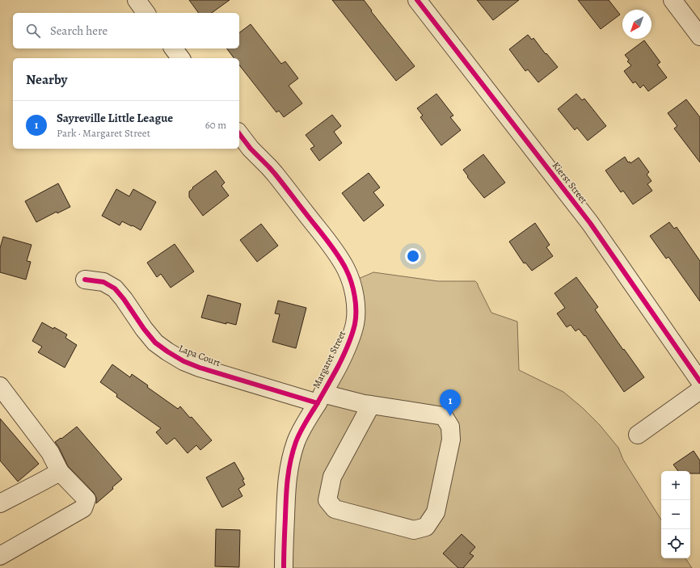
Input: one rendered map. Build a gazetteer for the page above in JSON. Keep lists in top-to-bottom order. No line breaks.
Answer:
{"streets":{"street":["Kierst Street","Lapa Court","Margaret Street"]},"crossings":[["Lapa Court","Margaret Street"]],"north":"bottom left","page":{"search":"Search here","heading":"Nearby","list":[{"mark":"1","name":"Sayreville Little League","note":"Park · Margaret Street","value":"60 m"}],"pins":"1","map_buttons":["+","−"]}}
